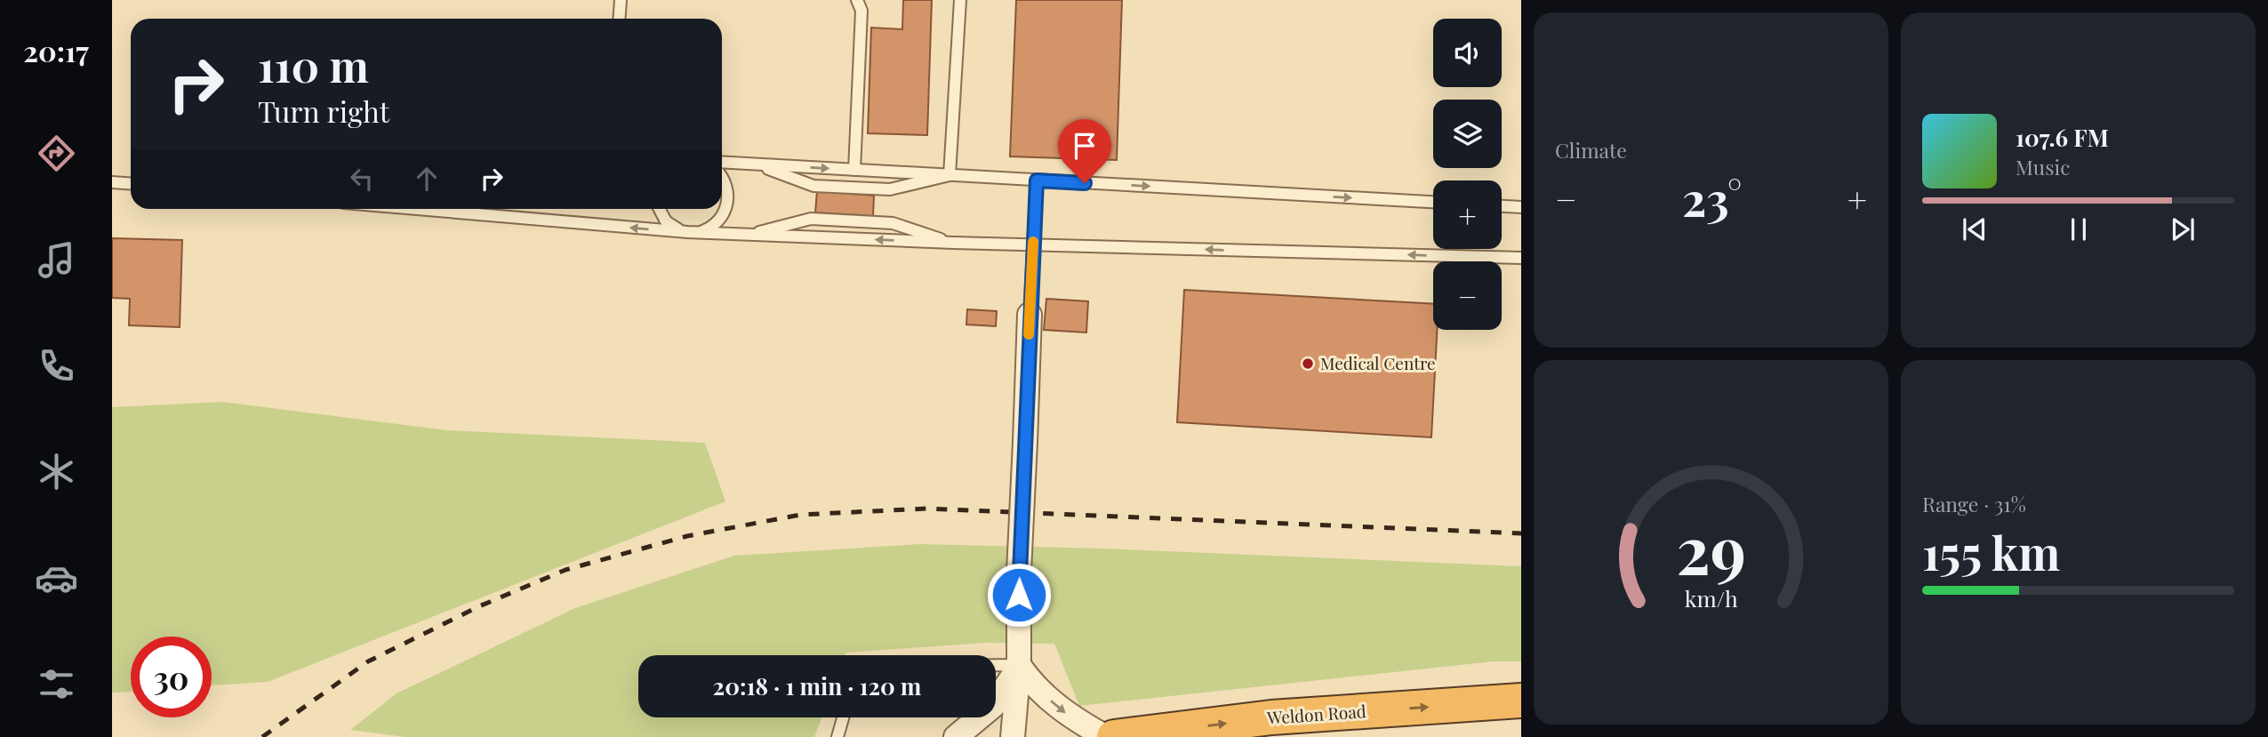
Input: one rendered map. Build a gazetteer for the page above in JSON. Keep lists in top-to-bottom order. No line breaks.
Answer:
{"streets":{"highway":["Weldon Road"]},"one_way":["Weldon Road"],"places":["Medical Centre"],"page":{"tabs":"20:17","tile":["Climate",["Range · 31%","155 km"]],"map_buttons":["+","−"],"turn":["110 m","Turn right"],"song":["107.6 FM","Music"],"heat":["−","23°","+"],"limit":"30","trip":"20:18 · 1 min · 120 m","gauge":["29","km/h"]}}
